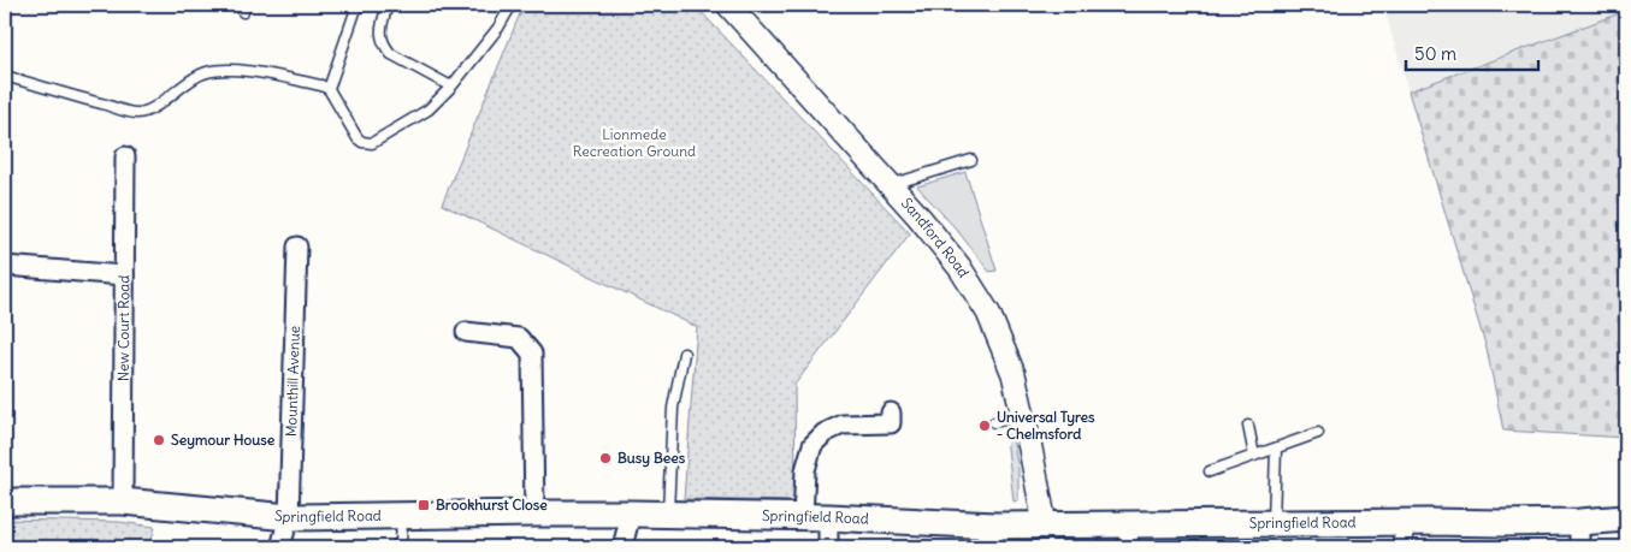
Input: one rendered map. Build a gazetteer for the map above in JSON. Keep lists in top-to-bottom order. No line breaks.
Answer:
{"streets":{"main road":["Springfield Road"],"street":["Sandford Road","New Court Road","Mounthill Avenue"]},"crossings":[["Sandford Road","Springfield Road"],["New Court Road","Springfield Road"],["Mounthill Avenue","Springfield Road"]],"parks":["Lionmede Recreation Ground"],"places":{"other":["Universal Tyres - Chelmsford","Seymour House","Busy Bees"],"transit":["Brookhurst Close"]},"scale_bar":"50 m"}
